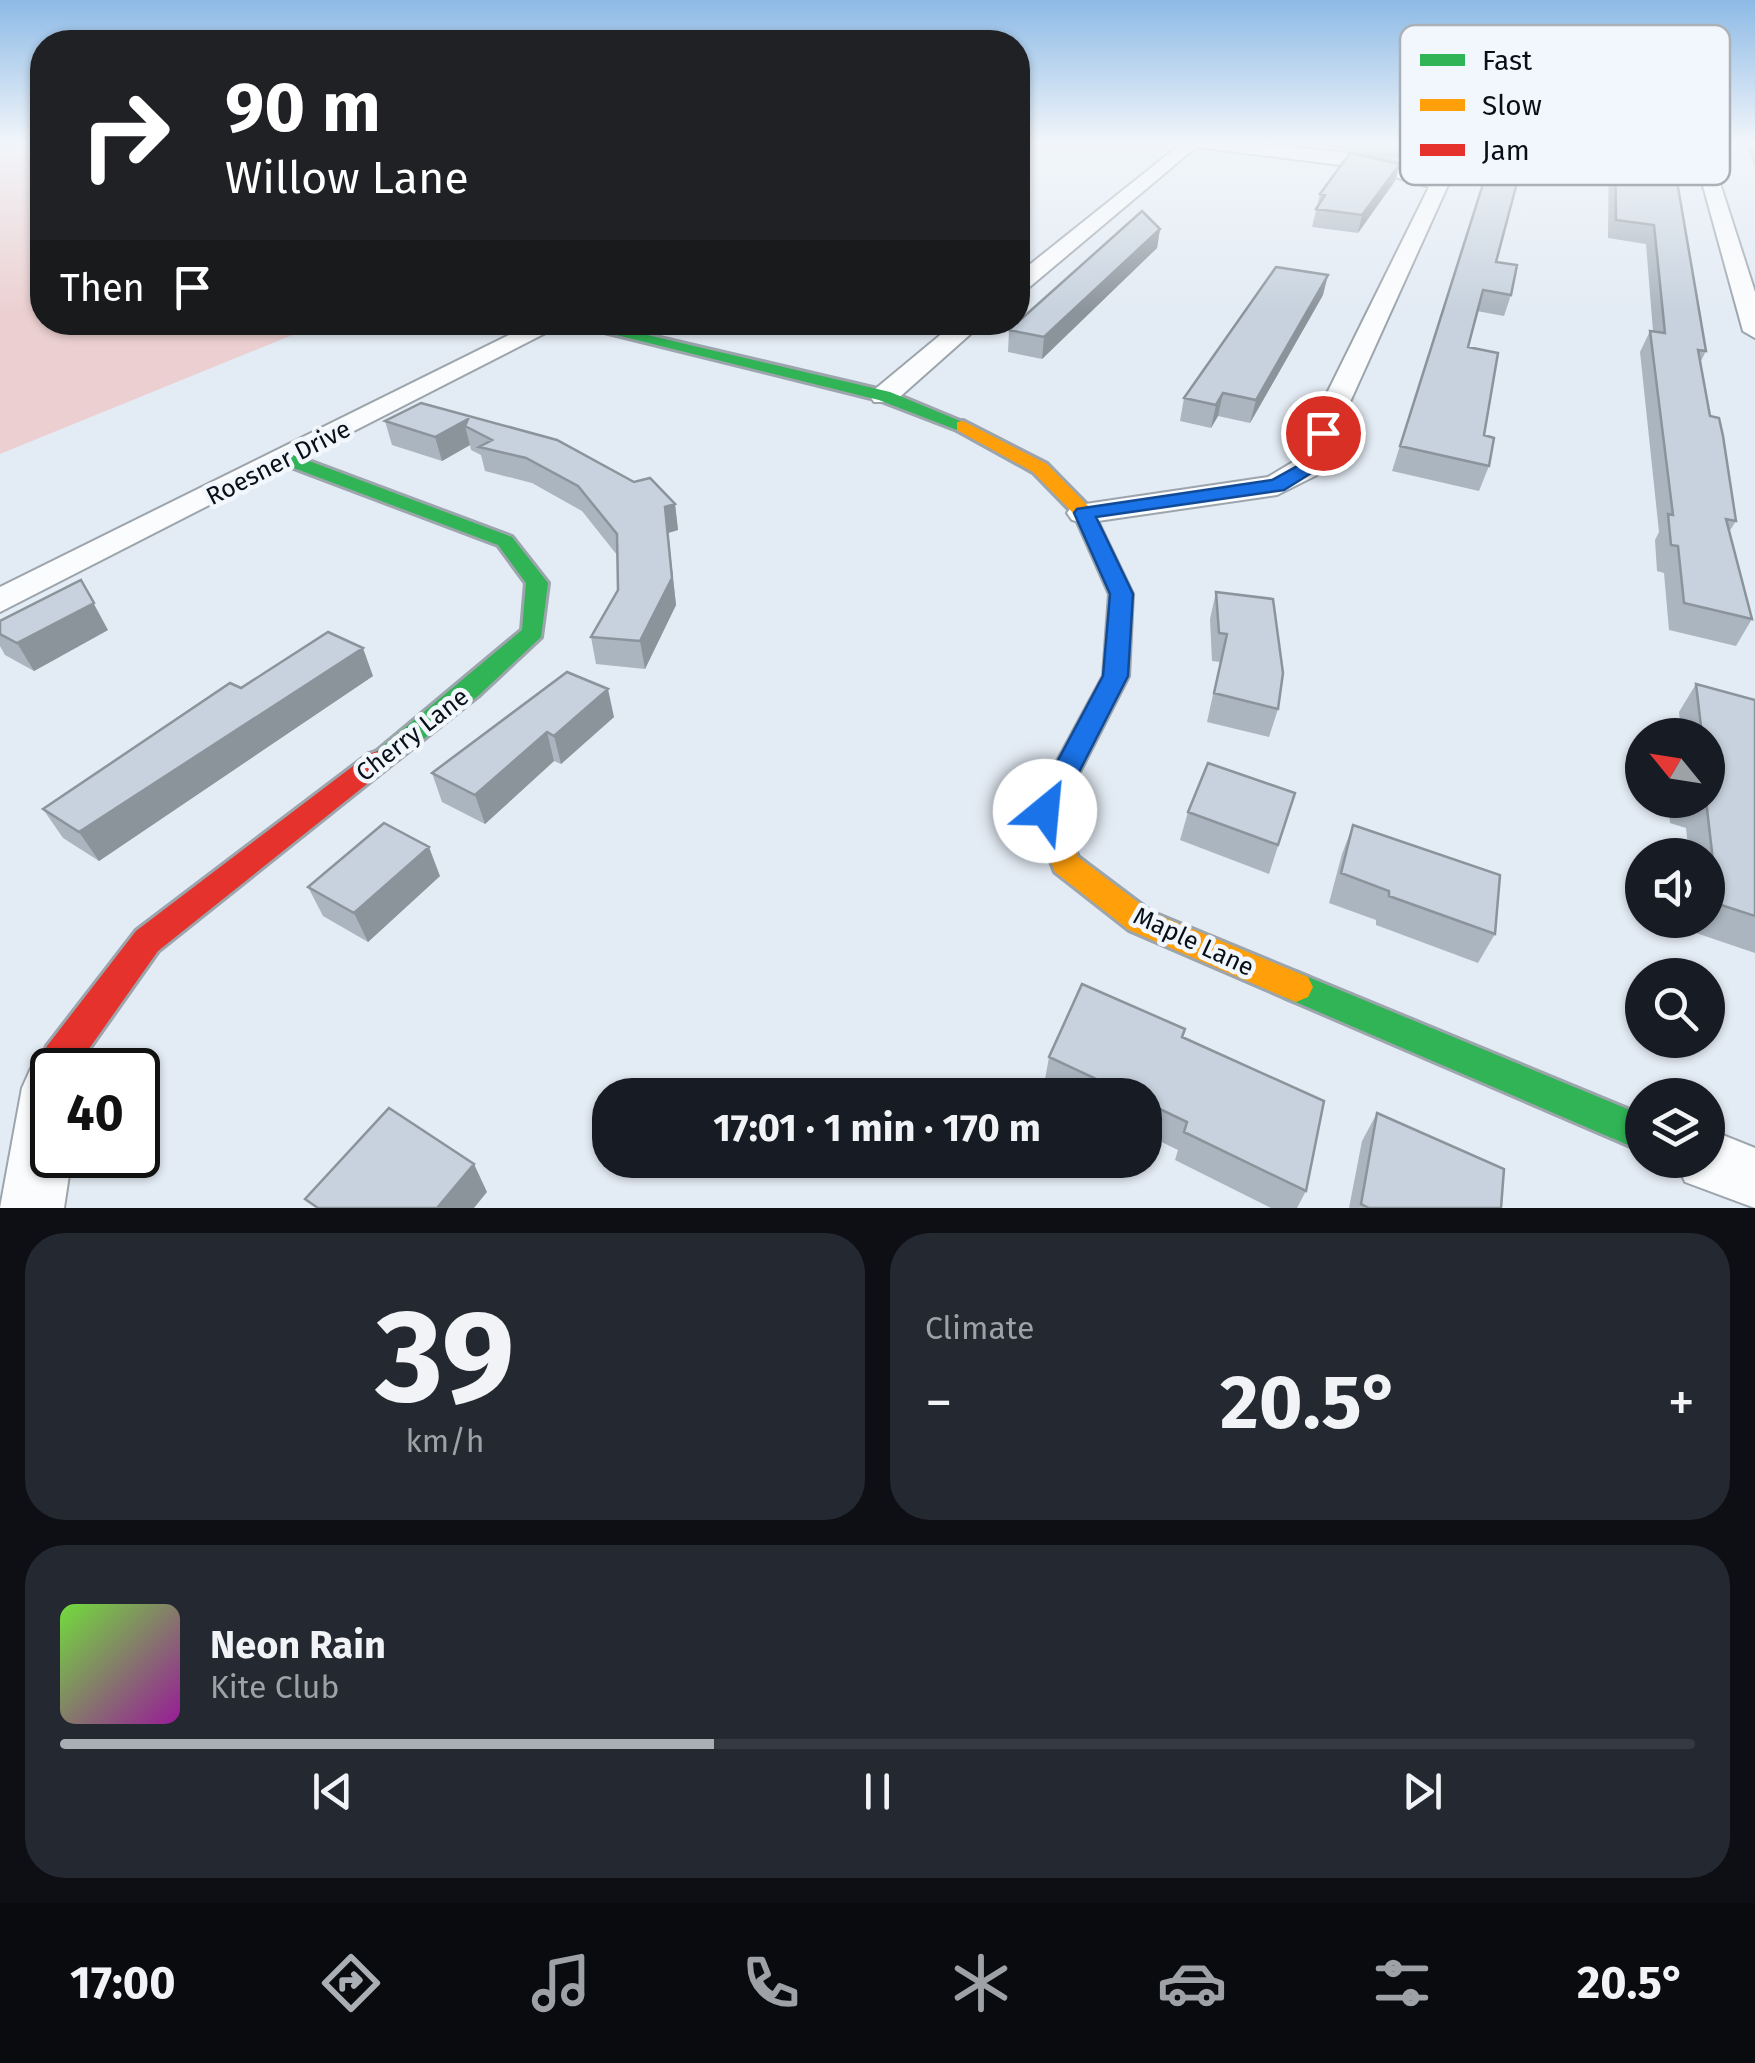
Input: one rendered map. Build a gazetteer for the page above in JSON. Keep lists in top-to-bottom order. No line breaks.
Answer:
{"streets":{"street":["Roesner Drive","Cherry Lane","Maple Lane"]},"crossings":[["Roesner Drive","Cherry Lane"]],"legend":["Fast","Slow","Jam"],"north":"top left","page":{"turn":["90 m","Willow Lane"],"then":"Then","limit":"40","trip":"17:01 · 1 min · 170 m","tile":[["39","km/h"],"Climate"],"heat":["−","20.5°","+"],"song":["Neon Rain","Kite Club"],"tabs":["17:00","20.5°"]}}
